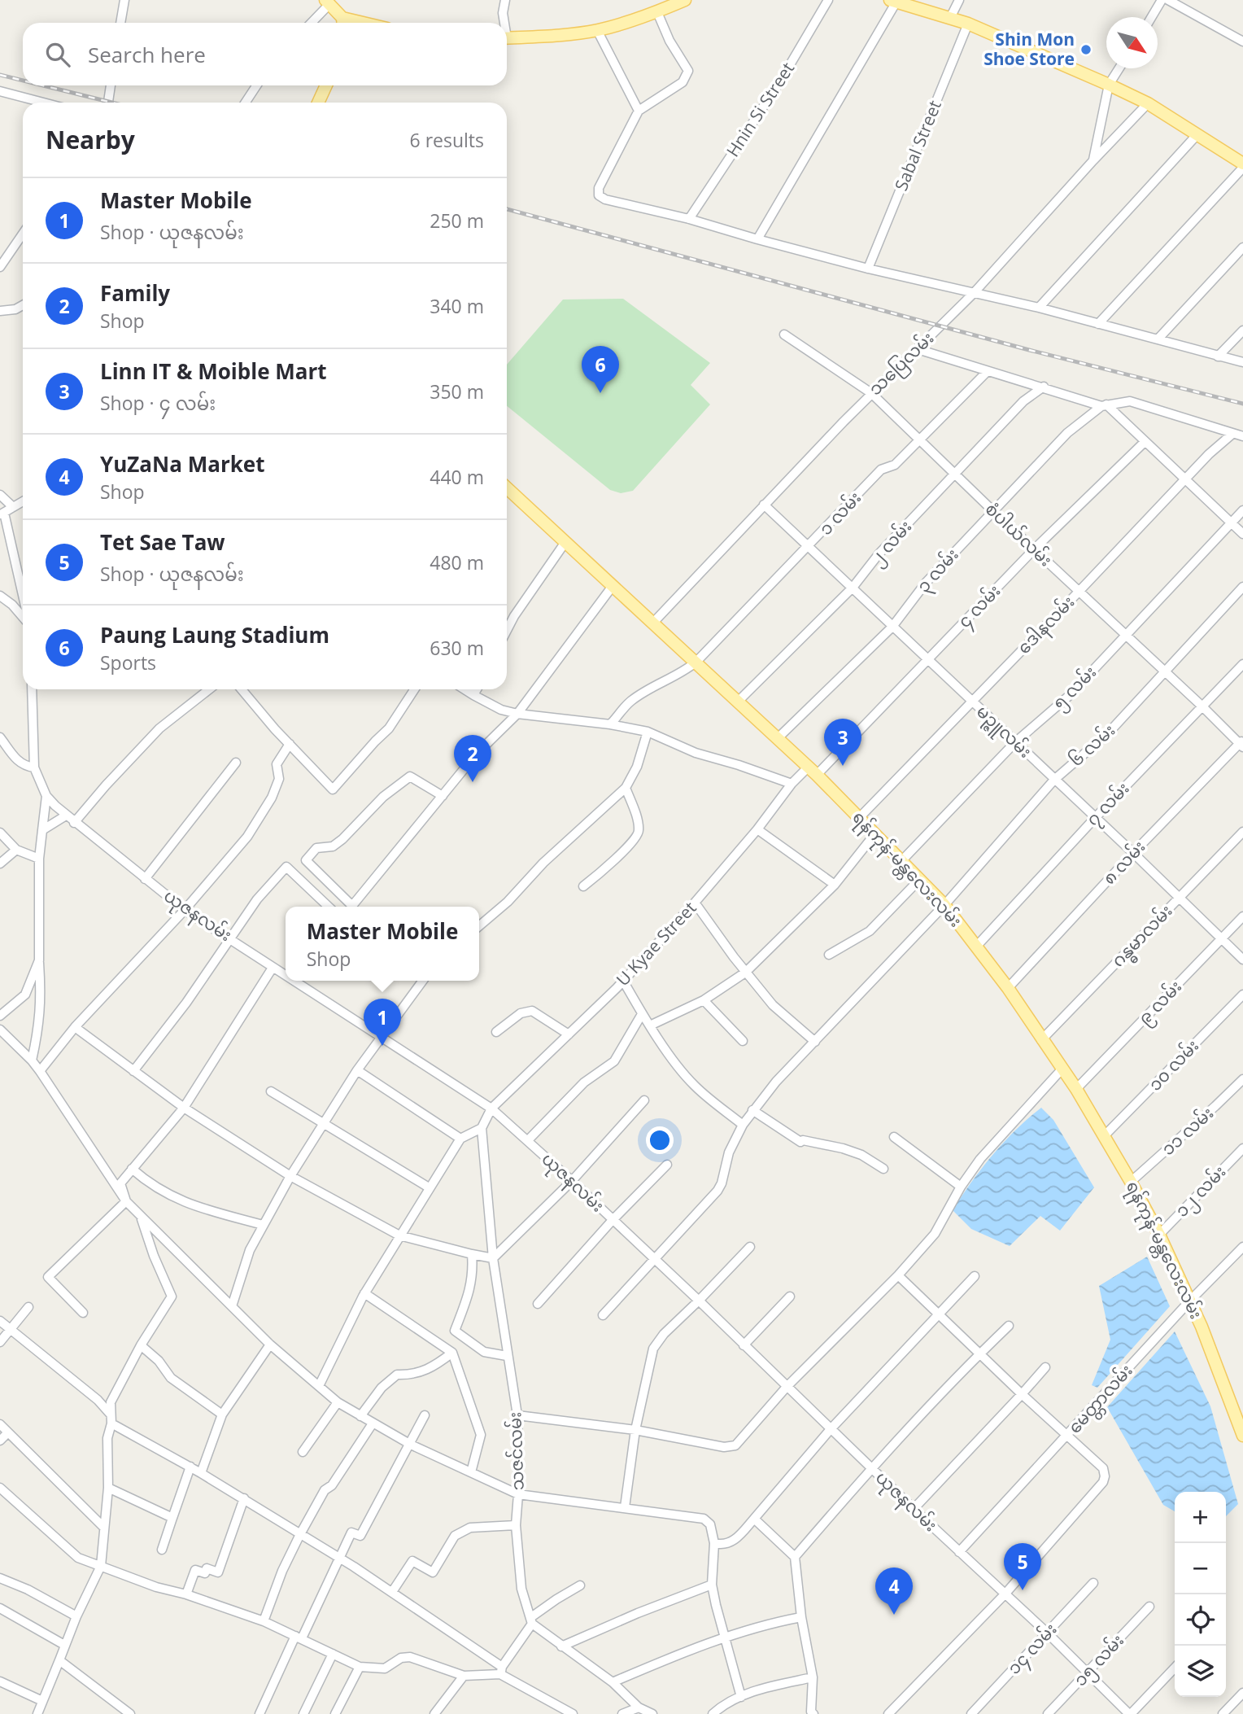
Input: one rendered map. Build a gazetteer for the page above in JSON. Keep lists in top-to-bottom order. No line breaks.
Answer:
{"streets":{"main road":["ရန်ကုန်-မန္တလေးလမ်း"],"street":["Hnin Si Street","Sabal Street","သပြေလမ်း","၁ လမ်း","စံပါယ်လမ်း","၂ လမ်း","၃ လမ်း","၄ လမ်း","ဒေါနလမ်း","၅ လမ်း","မဉ္ဇူလမ်း","၆ လမ်း","၇ လမ်း","၈ လမ်း","ယုဇနလမ်း","ဂန္ဓမာလမ်း","U Kyae Street","၉ လမ်း","၁၀ လမ်း","၁၁ လမ်း","၁၂ လမ်း","မေတ္တာလမ်း","သဇင်လမ်း","၁၄ လမ်း","၁၅ လမ်း"]},"crossings":[["သပြေလမ်း","စံပါယ်လမ်း"],["သပြေလမ်း","မဉ္ဇူလမ်း"],["သပြေလမ်း","ရန်ကုန်-မန္တလေးလမ်း"],["၁ လမ်း","စံပါယ်လမ်း"],["၁ လမ်း","မဉ္ဇူလမ်း"],["၁ လမ်း","ရန်ကုန်-မန္တလေးလမ်း"],["စံပါယ်လမ်း","၂ လမ်း"],["စံပါယ်လမ်း","၃ လမ်း"],["စံပါယ်လမ်း","၄ လမ်း"],["စံပါယ်လမ်း","ဒေါနလမ်း"],["စံပါယ်လမ်း","၅ လမ်း"],["စံပါယ်လမ်း","၆ လမ်း"],["စံပါယ်လမ်း","၇ လမ်း"],["စံပါယ်လမ်း","၈ လမ်း"],["၂ လမ်း","မဉ္ဇူလမ်း"],["၂ လမ်း","ရန်ကုန်-မန္တလေးလမ်း"],["၃ လမ်း","မဉ္ဇူလမ်း"],["၃ လမ်း","ရန်ကုန်-မန္တလေးလမ်း"],["၄ လမ်း","မဉ္ဇူလမ်း"],["၄ လမ်း","ရန်ကုန်-မန္တလေးလမ်း"],["၄ လမ်း","U Kyae Street"],["ဒေါနလမ်း","မဉ္ဇူလမ်း"],["ဒေါနလမ်း","ရန်ကုန်-မန္တလေးလမ်း"],["၅ လမ်း","မဉ္ဇူလမ်း"],["၅ လမ်း","ရန်ကုန်-မန္တလေးလမ်း"],["မဉ္ဇူလမ်း","၆ လမ်း"],["မဉ္ဇူလမ်း","၇ လမ်း"],["မဉ္ဇူလမ်း","၈ လမ်း"],["မဉ္ဇူလမ်း","ဂန္ဓမာလမ်း"],["မဉ္ဇူလမ်း","၉ လမ်း"],["၆ လမ်း","ရန်ကုန်-မန္တလေးလမ်း"],["၆ လမ်း","ယုဇနလမ်း"],["၇ လမ်း","ရန်ကုန်-မန္တလေးလမ်း"],["၈ လမ်း","ရန်ကုန်-မန္တလေးလမ်း"],["ရန်ကုန်-မန္တလေးလမ်း","ဂန္ဓမာလမ်း"],["ရန်ကုန်-မန္တလေးလမ်း","U Kyae Street"],["ရန်ကုန်-မန္တလေးလမ်း","၉ လမ်း"],["ရန်ကုန်-မန္တလေးလမ်း","၁၀ လမ်း"],["ရန်ကုန်-မန္တလေးလမ်း","၁၁ လမ်း"],["ရန်ကုန်-မန္တလေးလမ်း","၁၂ လမ်း"],["ရန်ကုန်-မန္တလေးလမ်း","မေတ္တာလမ်း"],["ယုဇနလမ်း","U Kyae Street"],["ယုဇနလမ်း","မေတ္တာလမ်း"],["ယုဇနလမ်း","၁၄ လမ်း"],["ယုဇနလမ်း","၁၅ လမ်း"],["U Kyae Street","သဇင်လမ်း"]],"places":["Shin Mon Shoe Store"],"north":"bottom right","page":{"search":"Search here","heading":["Nearby","6 results"],"list":[{"mark":"1","name":"Master Mobile","note":"Shop · ယုဇနလမ်း","value":"250 m"},{"mark":"2","name":"Family","note":"Shop","value":"340 m"},{"mark":"3","name":"Linn IT & Moible Mart","note":"Shop · ၄ လမ်း","value":"350 m"},{"mark":"4","name":"YuZaNa Market","note":"Shop","value":"440 m"},{"mark":"5","name":"Tet Sae Taw","note":"Shop · ယုဇနလမ်း","value":"480 m"},{"mark":"6","name":"Paung Laung Stadium","note":"Sports","value":"630 m"}],"pins":["6","3","2","1","5","4"],"popup":["Master Mobile","Shop"],"map_buttons":["+","−"]}}
